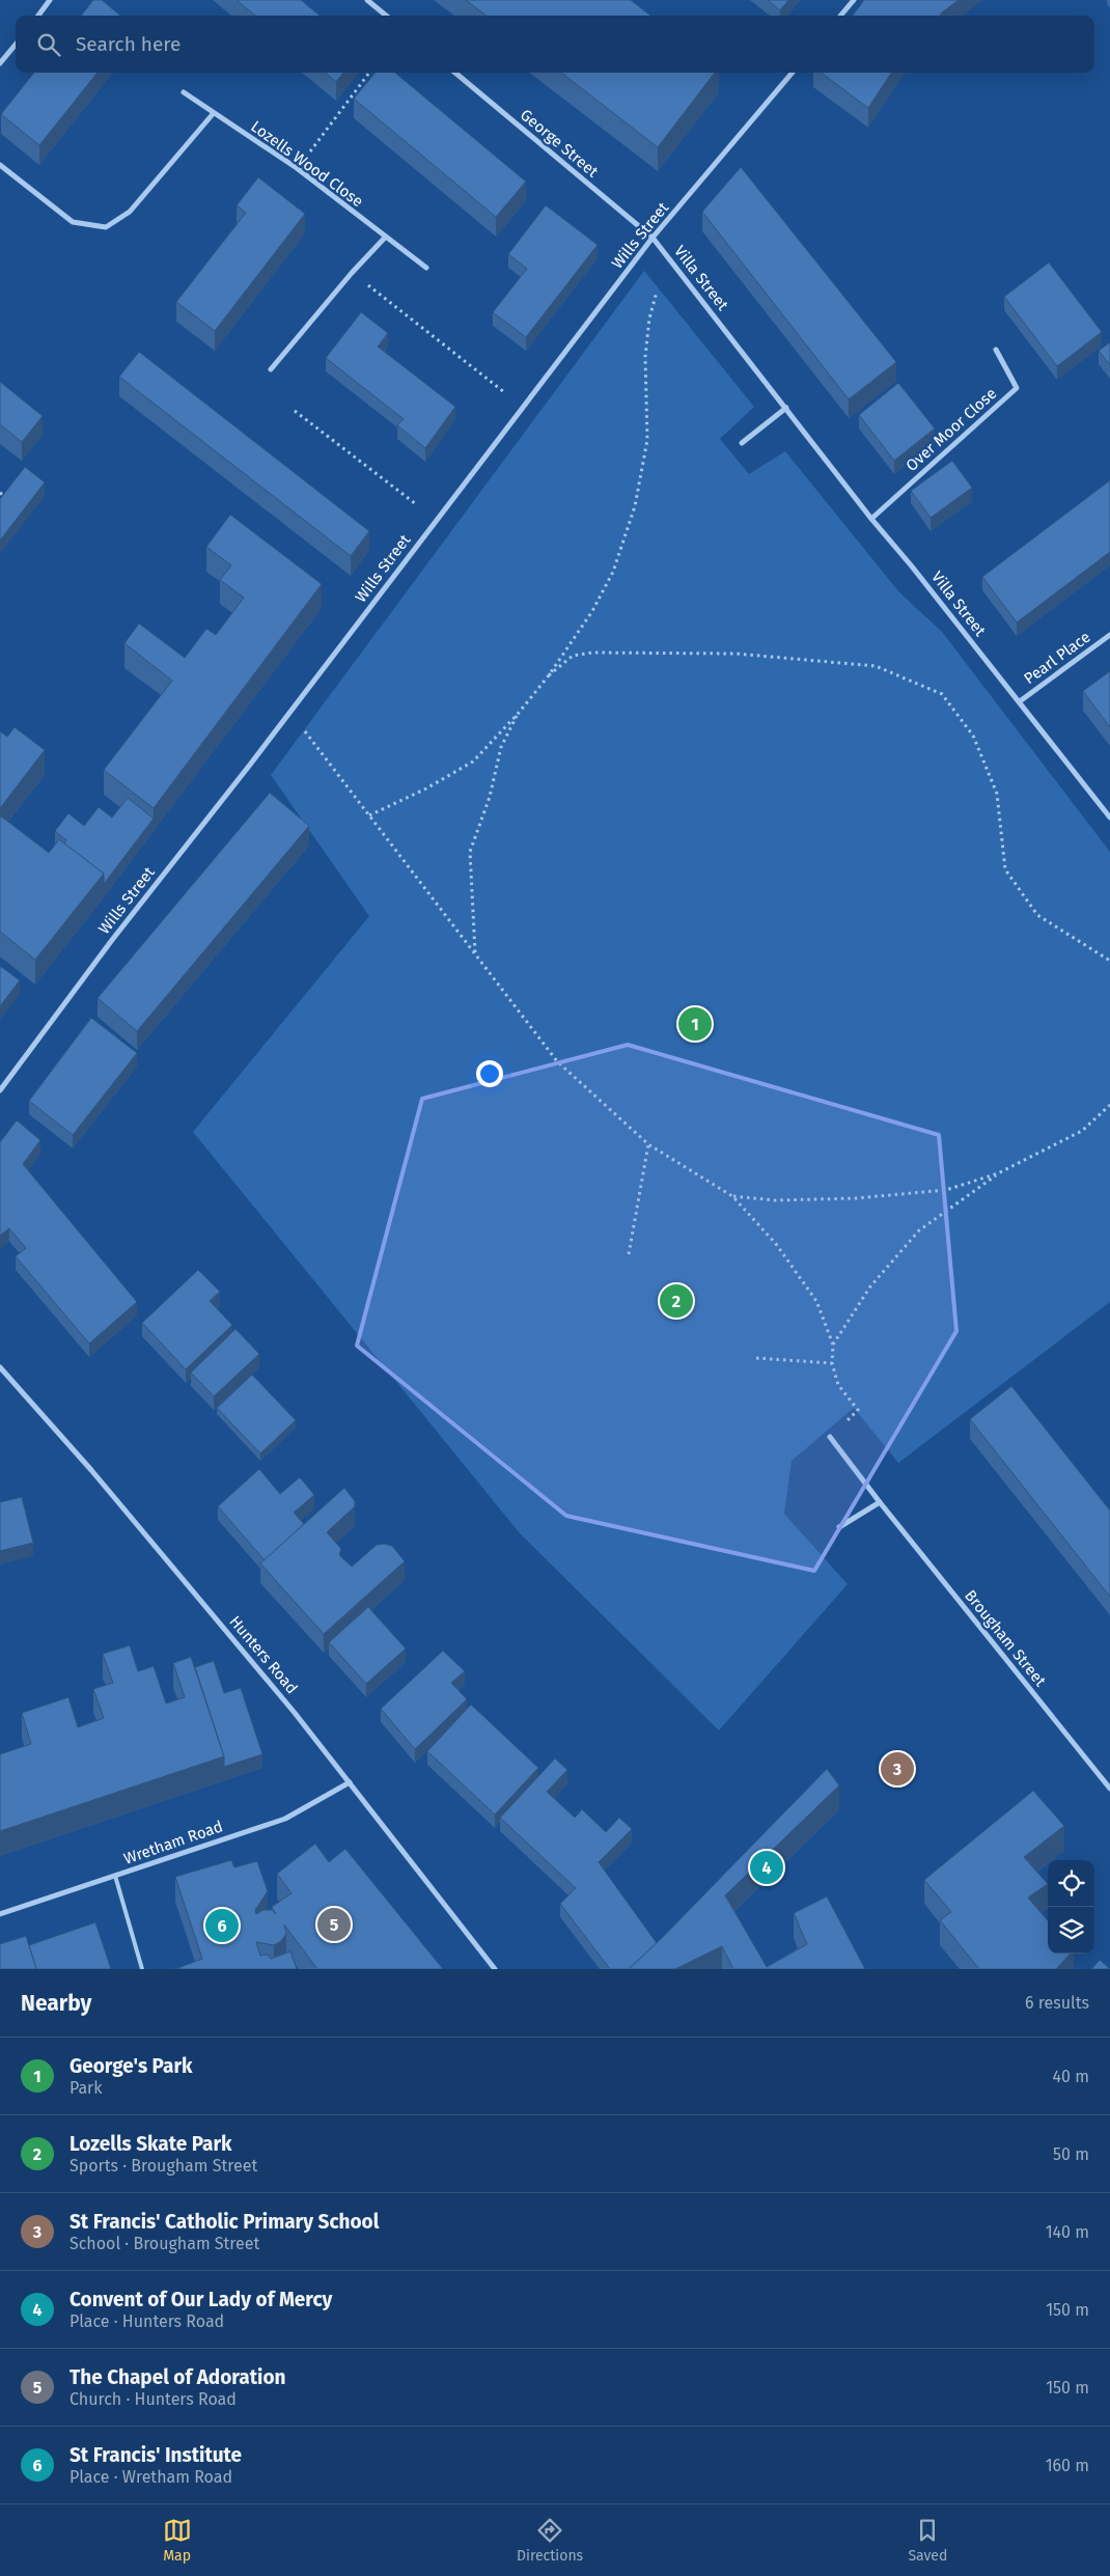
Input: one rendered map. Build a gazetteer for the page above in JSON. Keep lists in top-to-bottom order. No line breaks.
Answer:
{"streets":{"street":["George Street","Lozells Wood Close","Wills Street","Villa Street","Over Moor Close","Pearl Place","Brougham Street","Hunters Road","Wretham Road"]},"crossings":[["George Street","Wills Street"],["George Street","Villa Street"],["Wills Street","Villa Street"],["Villa Street","Over Moor Close"],["Villa Street","Pearl Place"],["Hunters Road","Wretham Road"]],"page":{"search":"Search here","pins":["1","2","3","4","5","6"],"heading":["Nearby","6 results"],"list":[{"mark":"1","name":"George's Park","note":"Park","value":"40 m"},{"mark":"2","name":"Lozells Skate Park","note":"Sports · Brougham Street","value":"50 m"},{"mark":"3","name":"St Francis' Catholic Primary School","note":"School · Brougham Street","value":"140 m"},{"mark":"4","name":"Convent of Our Lady of Mercy","note":"Place · Hunters Road","value":"150 m"},{"mark":"5","name":"The Chapel of Adoration","note":"Church · Hunters Road","value":"150 m"},{"mark":"6","name":"St Francis' Institute","note":"Place · Wretham Road","value":"160 m"}],"nav":["Map","Directions","Saved"]}}
